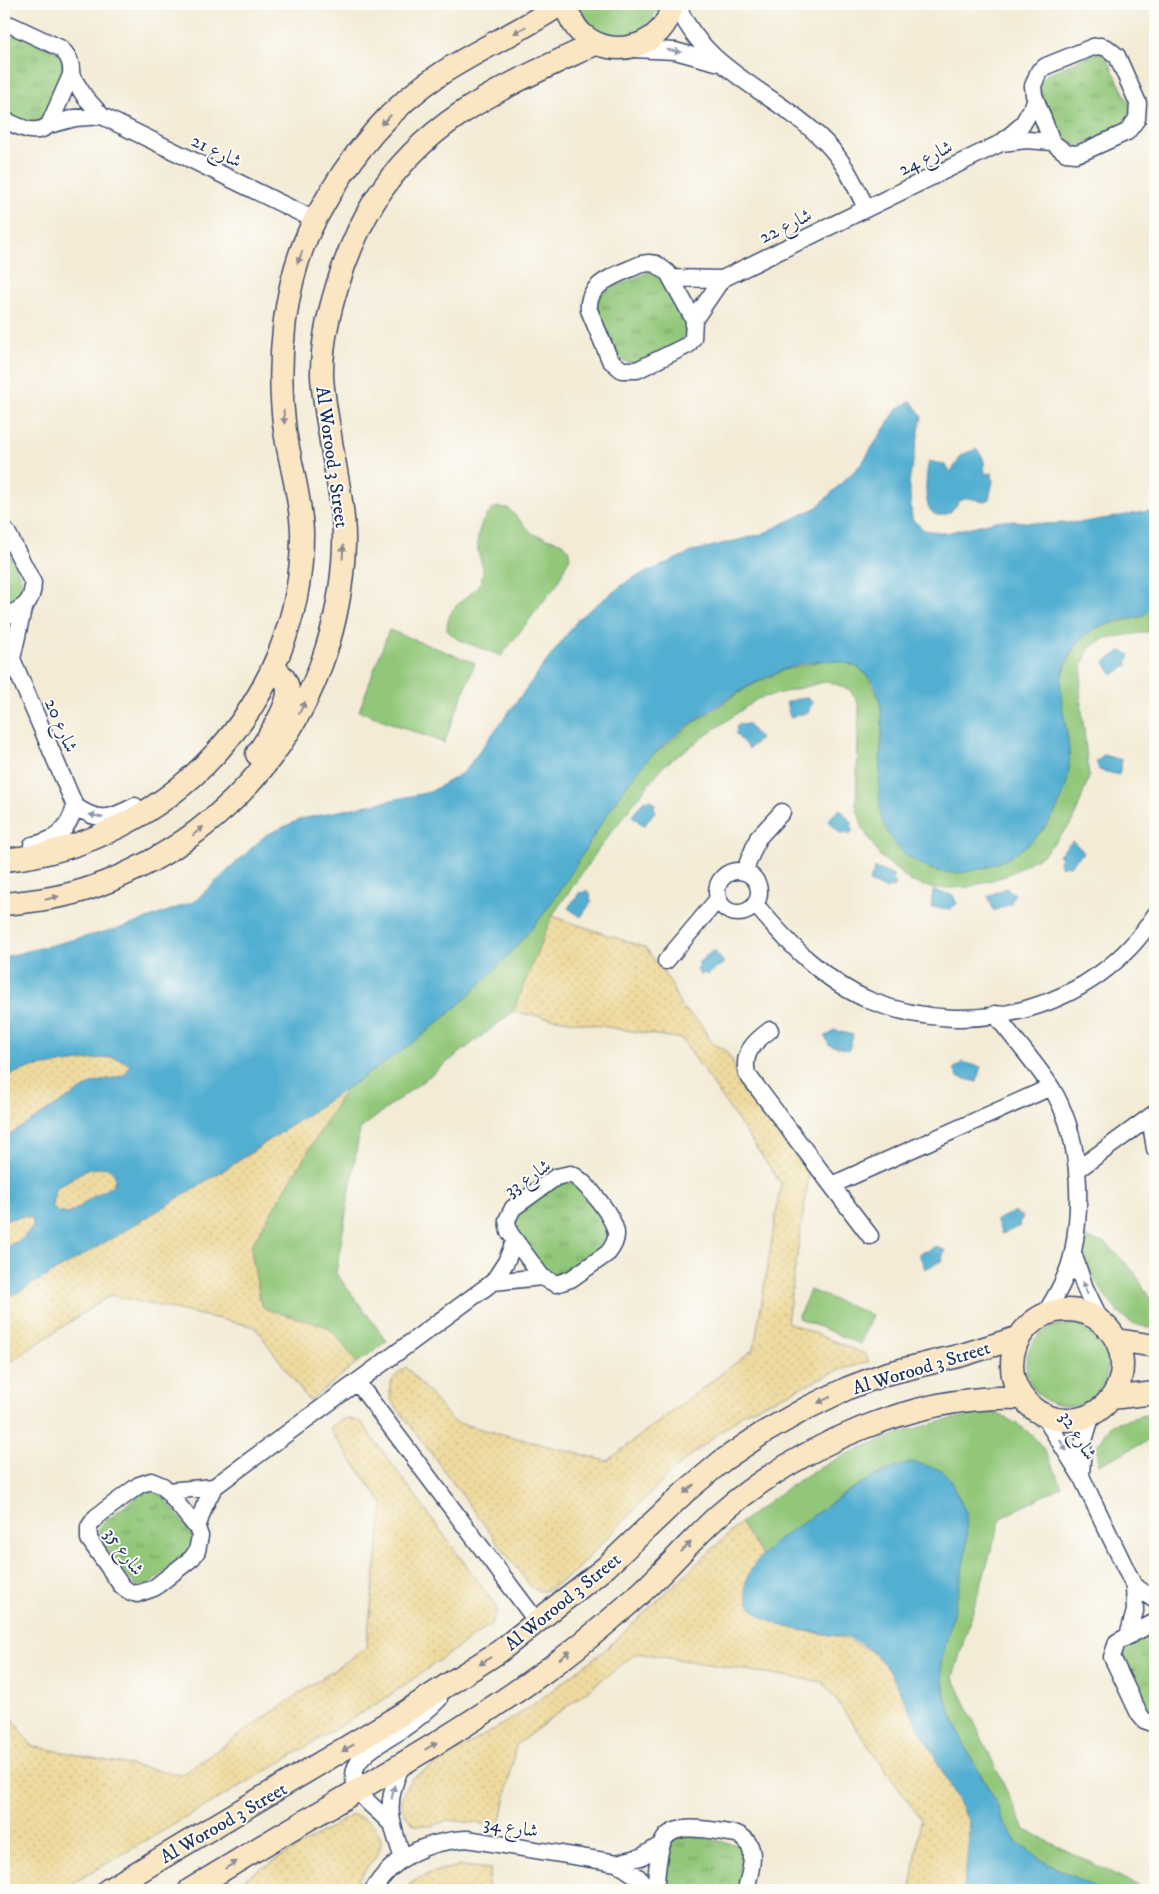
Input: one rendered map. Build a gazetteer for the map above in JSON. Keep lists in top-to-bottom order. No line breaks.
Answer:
{"streets":{"street":["شارع 21","شارع 24","شارع 22","Al Worood 3 Street","شارع 20","شارع 33","شارع 32","شارع 35","شارع 34"]},"crossings":[["شارع 24","شارع 22"],["Al Worood 3 Street","شارع 32"]]}
